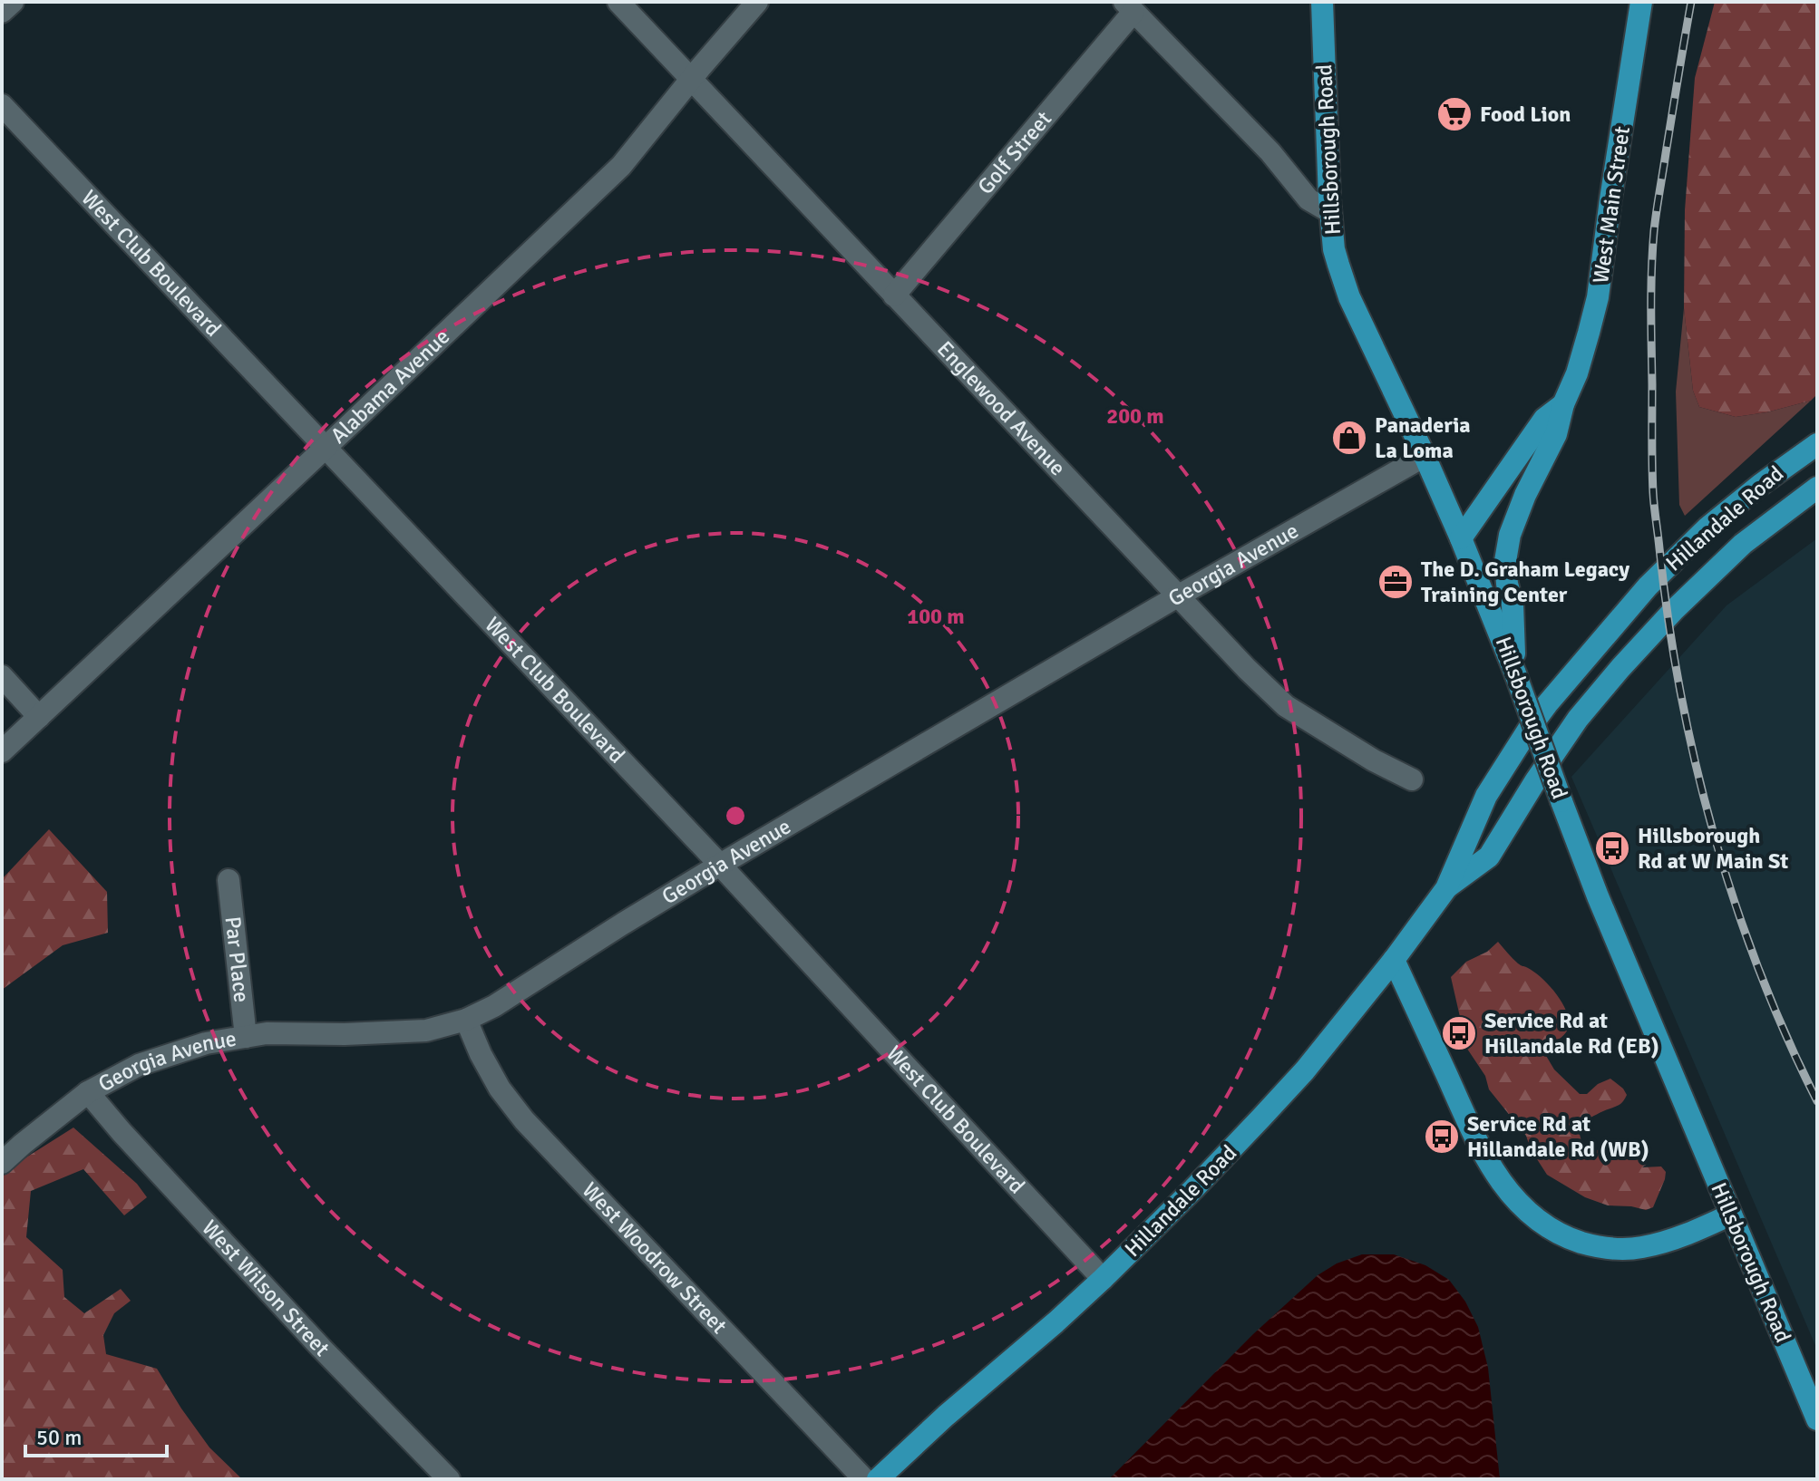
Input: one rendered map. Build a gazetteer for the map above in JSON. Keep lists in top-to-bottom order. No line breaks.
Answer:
{"streets":{"main road":["Hillsborough Road","West Main Street","Hillandale Road"],"street":["Golf Street","West Club Boulevard","Alabama Avenue","Englewood Avenue","Georgia Avenue","Par Place","West Woodrow Street","West Wilson Street"]},"crossings":[["Hillsborough Road","West Main Street"],["Hillsborough Road","Georgia Avenue"],["Golf Street","Englewood Avenue"],["West Club Boulevard","Alabama Avenue"],["West Club Boulevard","Hillandale Road"],["West Club Boulevard","Georgia Avenue"],["Alabama Avenue","Englewood Avenue"],["Englewood Avenue","Georgia Avenue"],["Georgia Avenue","Par Place"],["Georgia Avenue","West Woodrow Street"],["Georgia Avenue","West Wilson Street"]],"places":{"supermarket":["Food Lion"],"shop":["Panaderia La Loma"],"office":["The D. Graham Legacy Training Center"],"bus stop":["Hillsborough Rd at W Main St","Service Rd at Hillandale Rd (EB)","Service Rd at Hillandale Rd (WB)"]},"scale_bar":"50 m","rings":["200 m","100 m"]}
